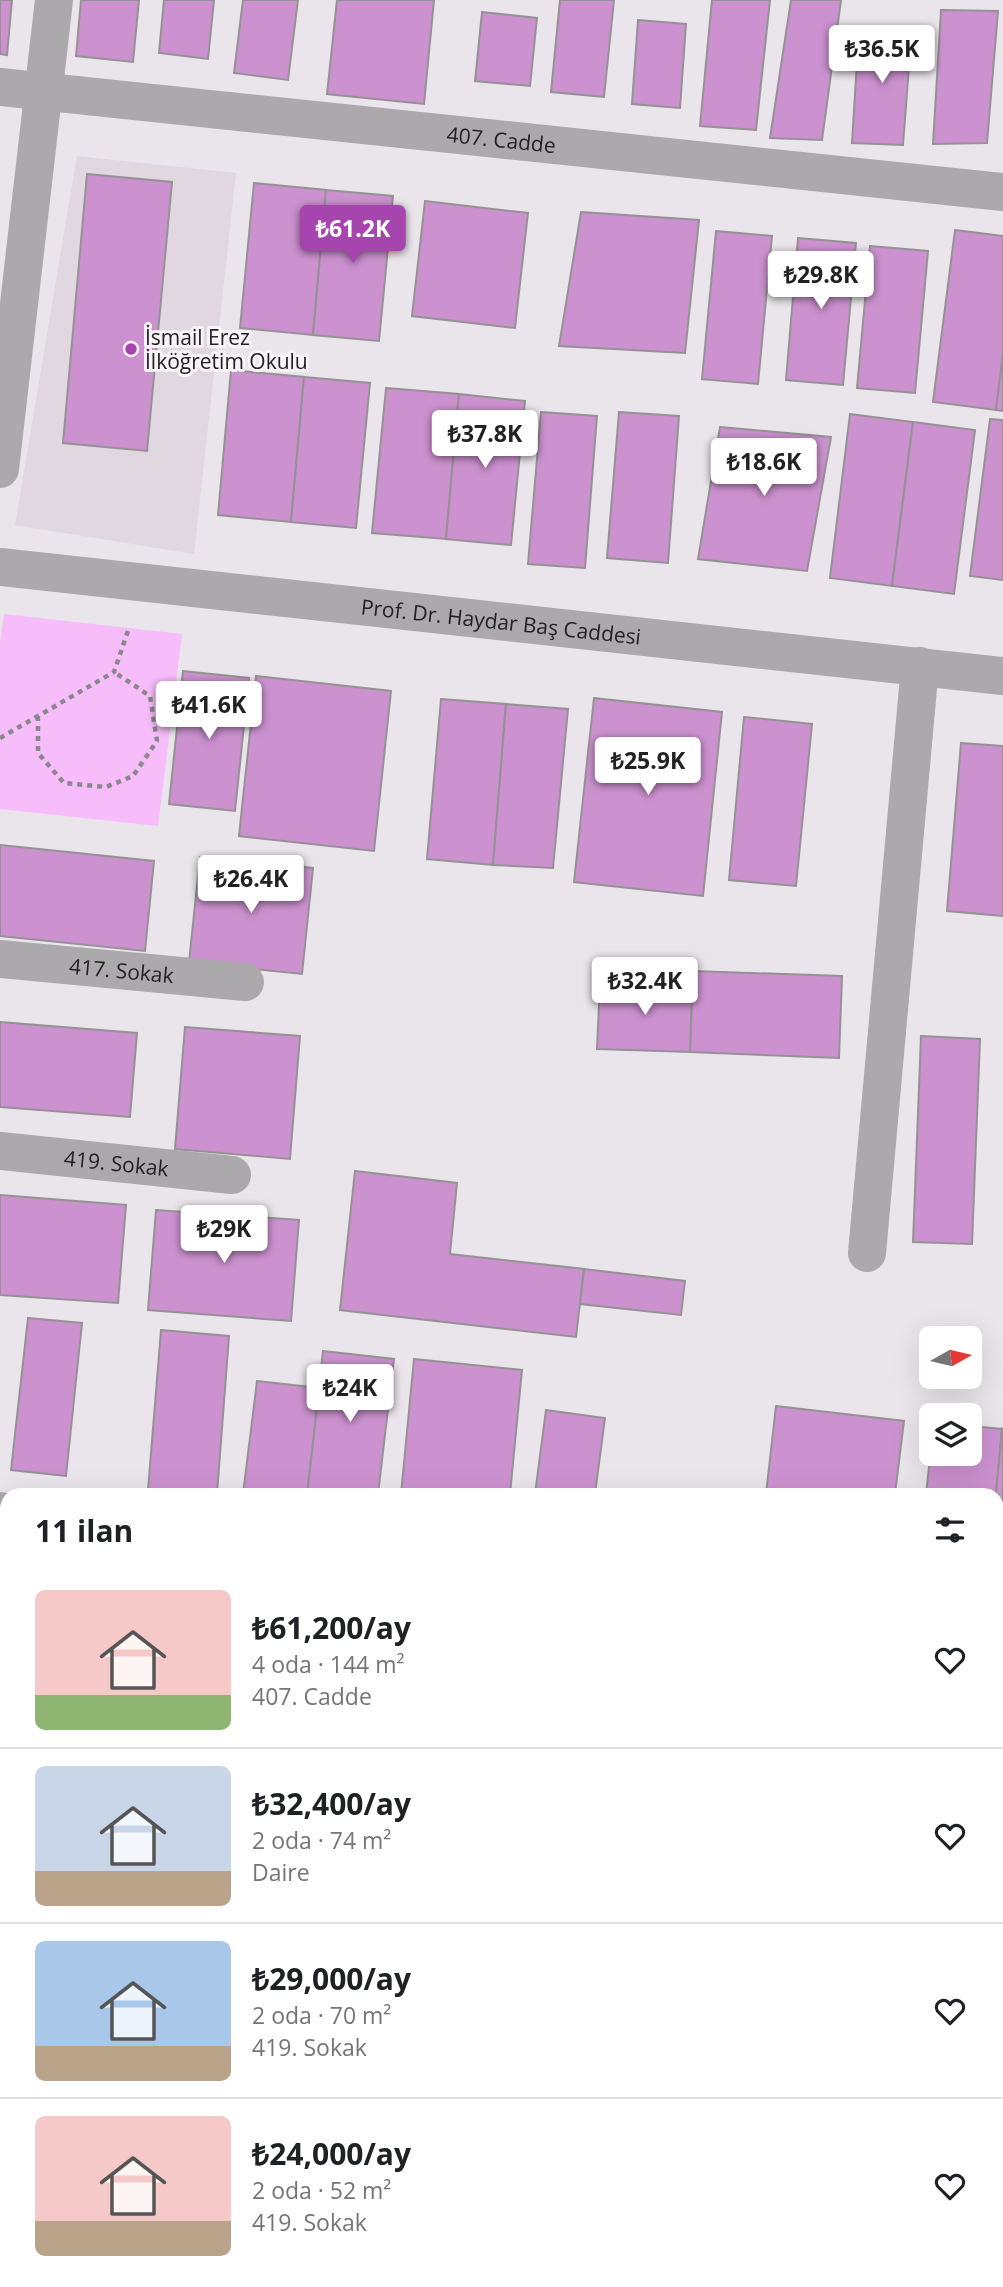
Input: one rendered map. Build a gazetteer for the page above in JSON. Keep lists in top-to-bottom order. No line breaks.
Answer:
{"streets":{"street":["407. Cadde","Prof. Dr. Haydar Baş Caddesi","417. Sokak","419. Sokak"]},"places":["İsmail Erez İlköğretim Okulu"],"north":"right","page":{"price":["₺36.5K","₺61.2K","₺29.8K","₺37.8K","₺18.6K","₺41.6K","₺25.9K","₺26.4K","₺32.4K","₺29K","₺24K"],"heading":"11 ilan","list":[{"name":"₺61,200/ay","note":"4 oda · 144 m² · 407. Cadde"},{"name":"₺32,400/ay","note":"2 oda · 74 m² · Daire"},{"name":"₺29,000/ay","note":"2 oda · 70 m² · 419. Sokak"},{"name":"₺24,000/ay","note":"2 oda · 52 m² · 419. Sokak"}]}}
